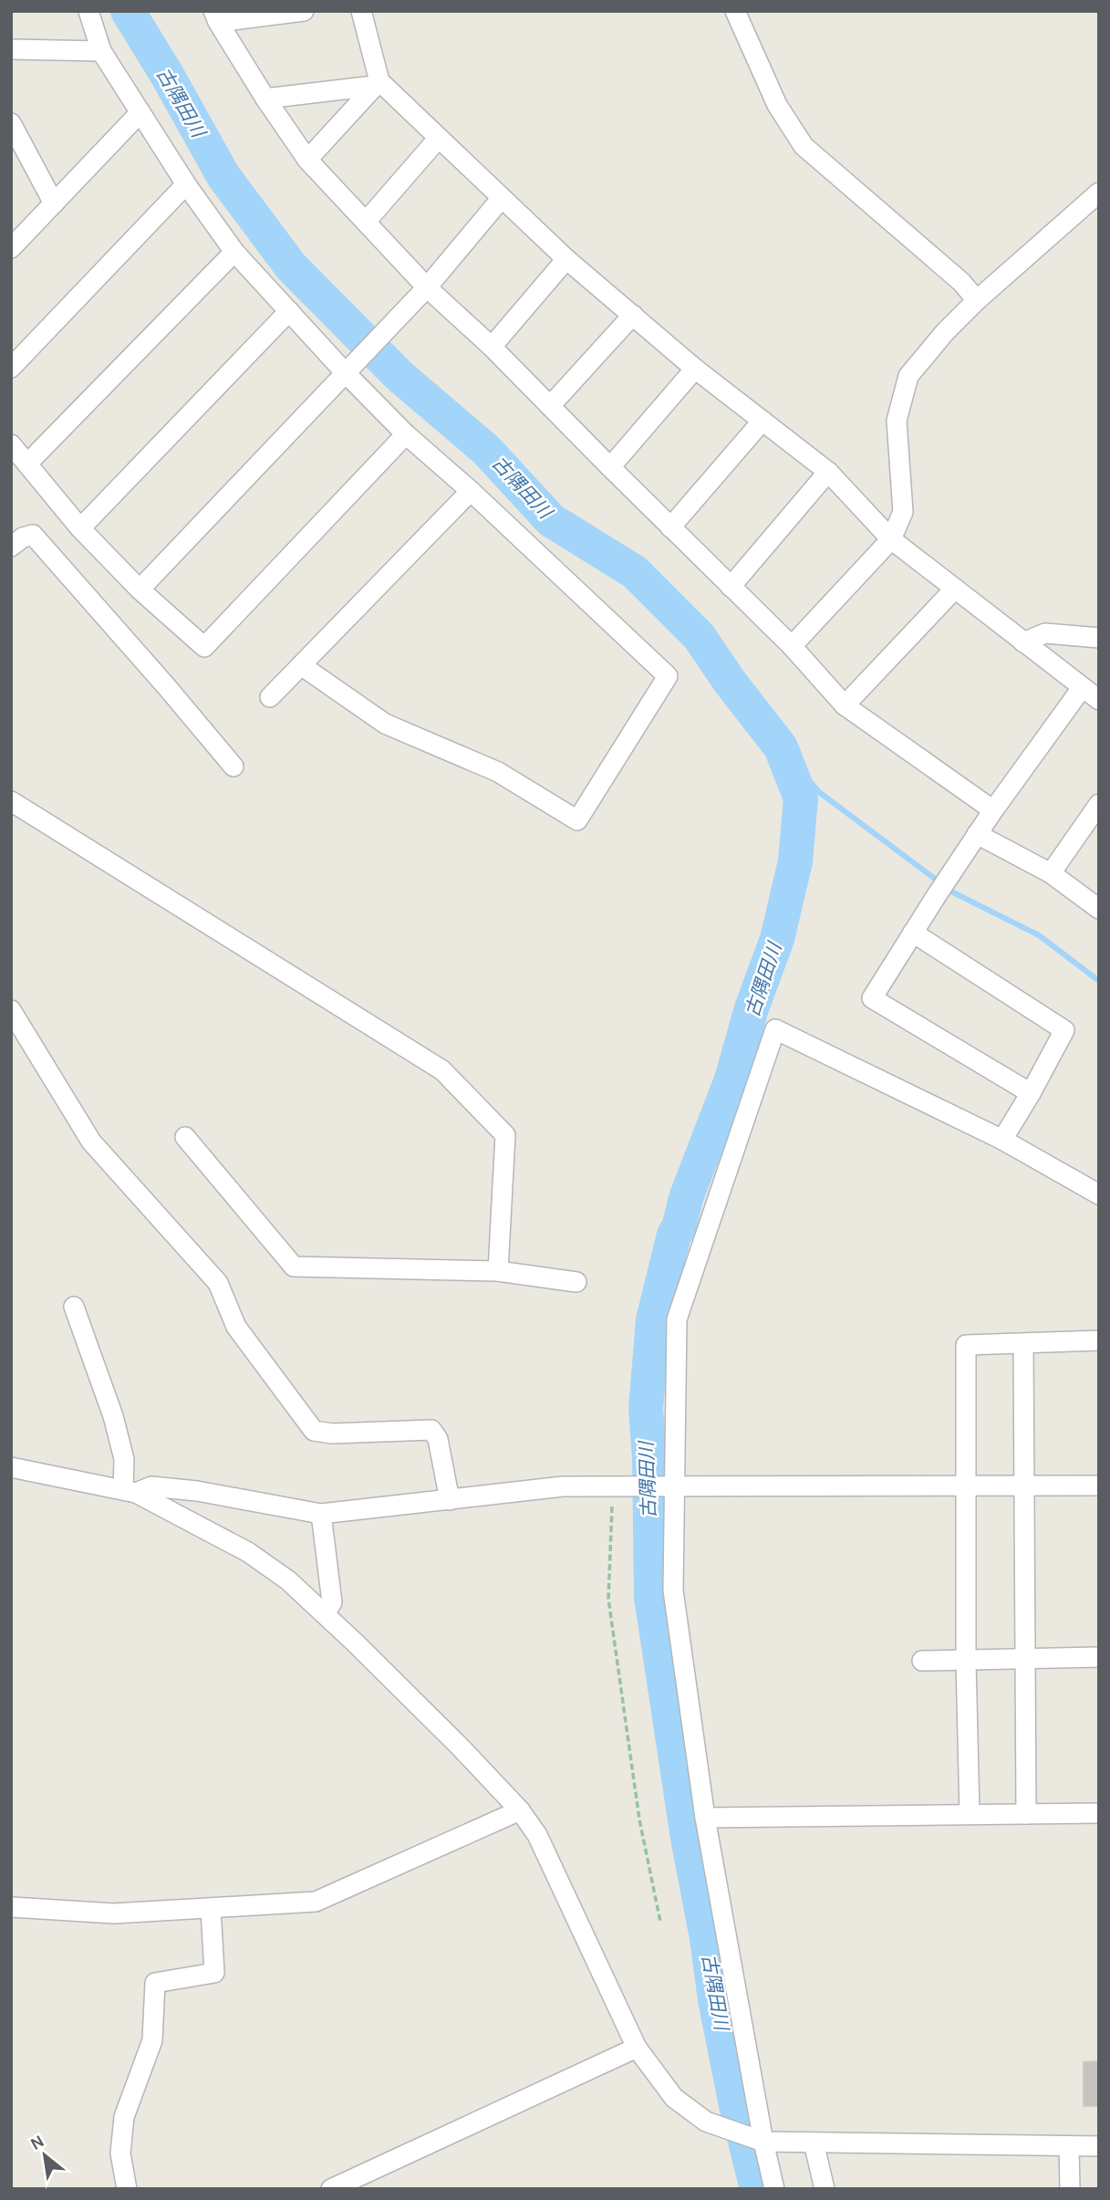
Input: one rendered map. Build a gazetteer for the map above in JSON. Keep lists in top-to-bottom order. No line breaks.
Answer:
{"water":["古隅田川"],"north":"top left"}
